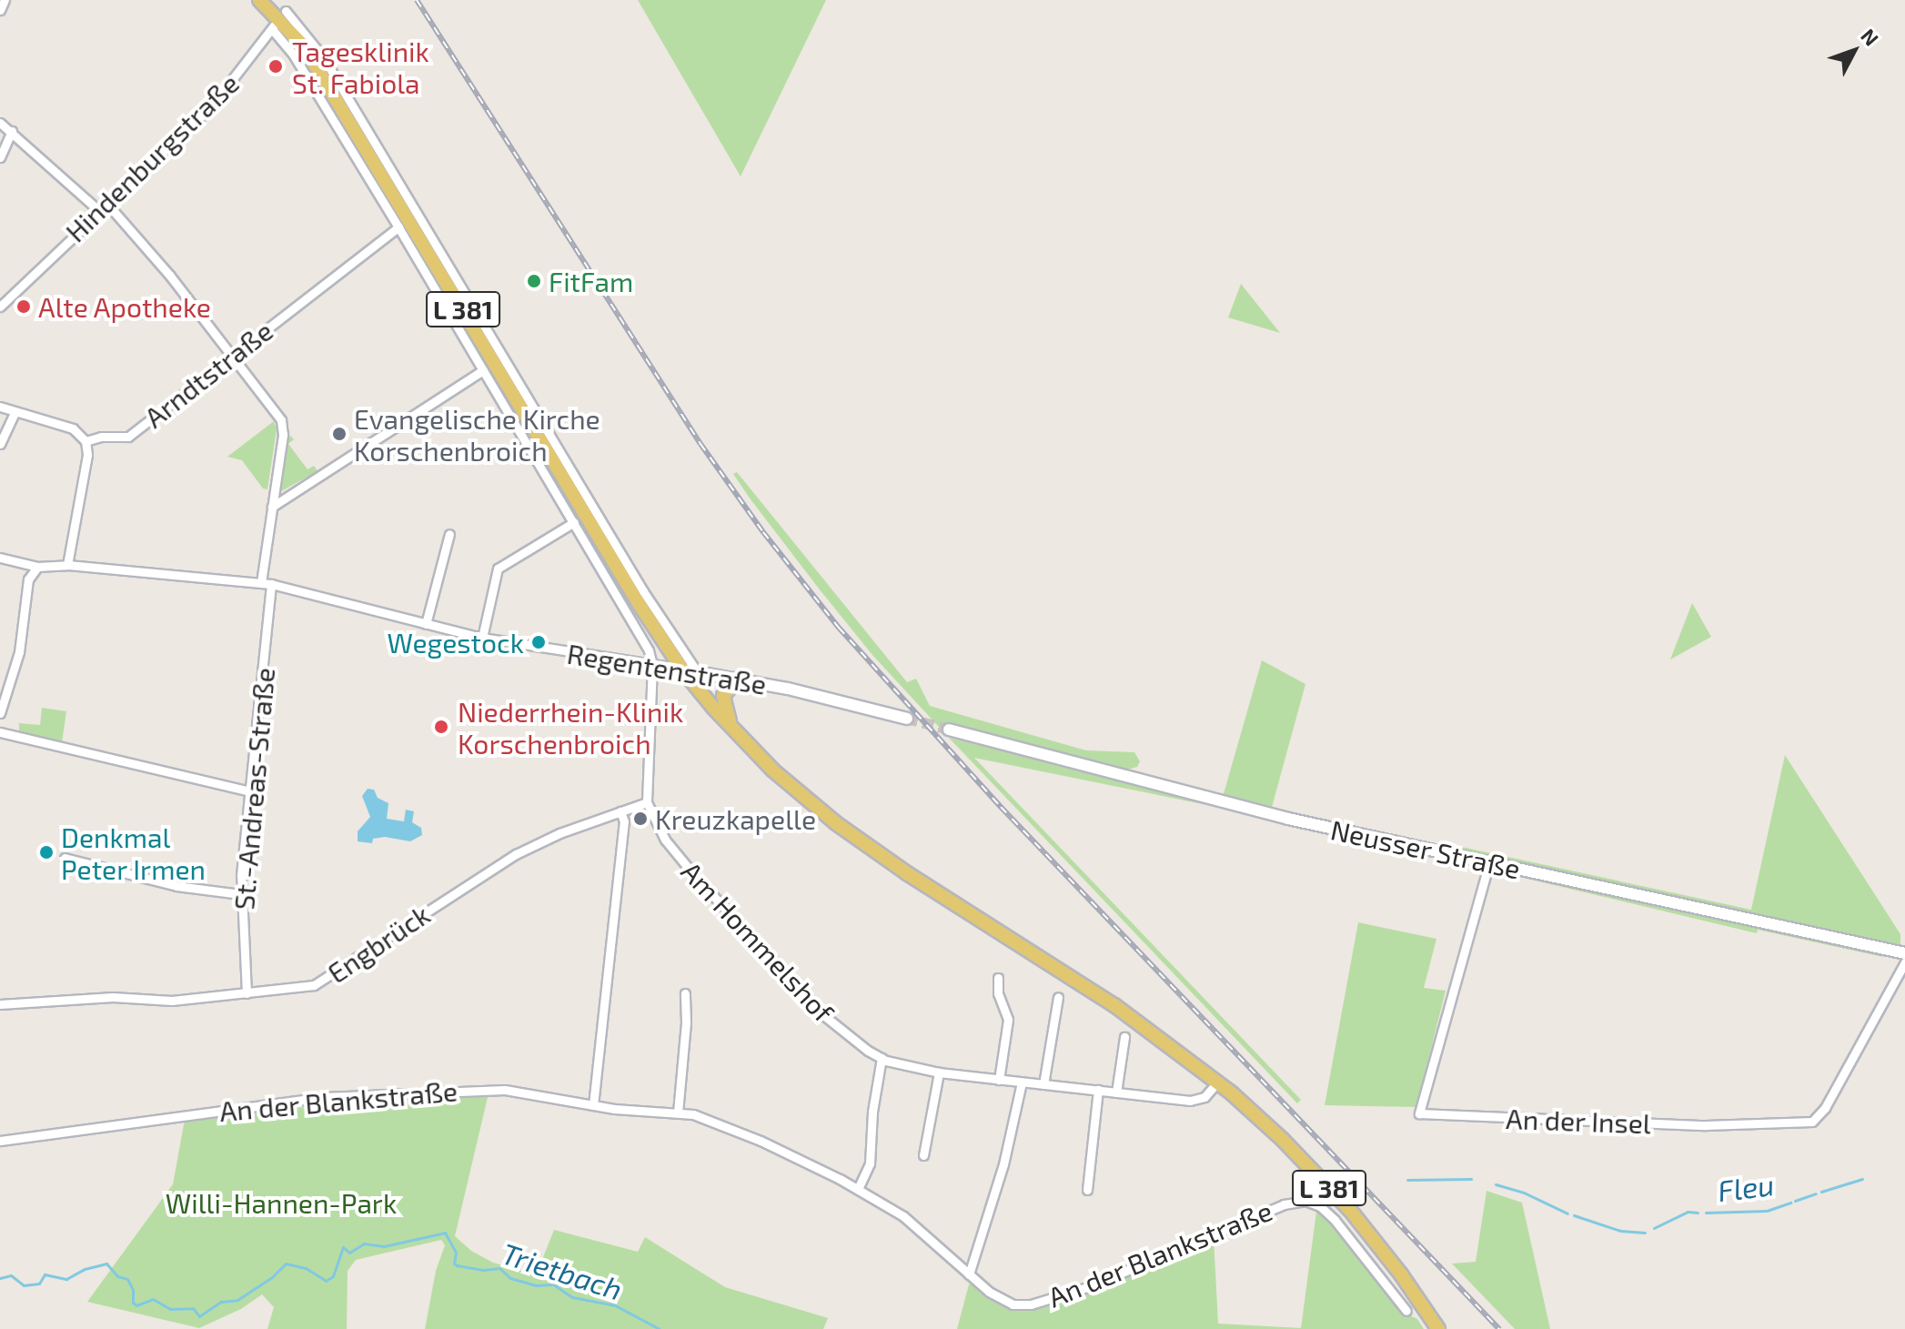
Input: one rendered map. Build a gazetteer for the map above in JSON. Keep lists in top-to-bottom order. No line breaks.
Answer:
{"streets":{"main road":["L 381"],"street":["Hindenburgstraße","Arndtstraße","Regentenstraße","St.-Andreas-Straße","Neusser Straße","Am Hommelshof","Engbrück","An der Blankstraße","An der Insel"]},"crossings":[["Hindenburgstraße","L 381"],["Hindenburgstraße","St.-Andreas-Straße"],["L 381","Regentenstraße"],["L 381","Am Hommelshof"],["Arndtstraße","St.-Andreas-Straße"],["Regentenstraße","St.-Andreas-Straße"],["St.-Andreas-Straße","Engbrück"],["Neusser Straße","An der Insel"],["Am Hommelshof","Engbrück"]],"water":["Fleu","Trietbach"],"parks":["Willi-Hannen-Park"],"places":["Tagesklinik St. Fabiola","FitFam","Alte Apotheke","Evangelische Kirche Korschenbroich","Wegestock","Niederrhein-Klinik Korschenbroich","Kreuzkapelle","Denkmal Peter Irmen"],"north":"top right"}
